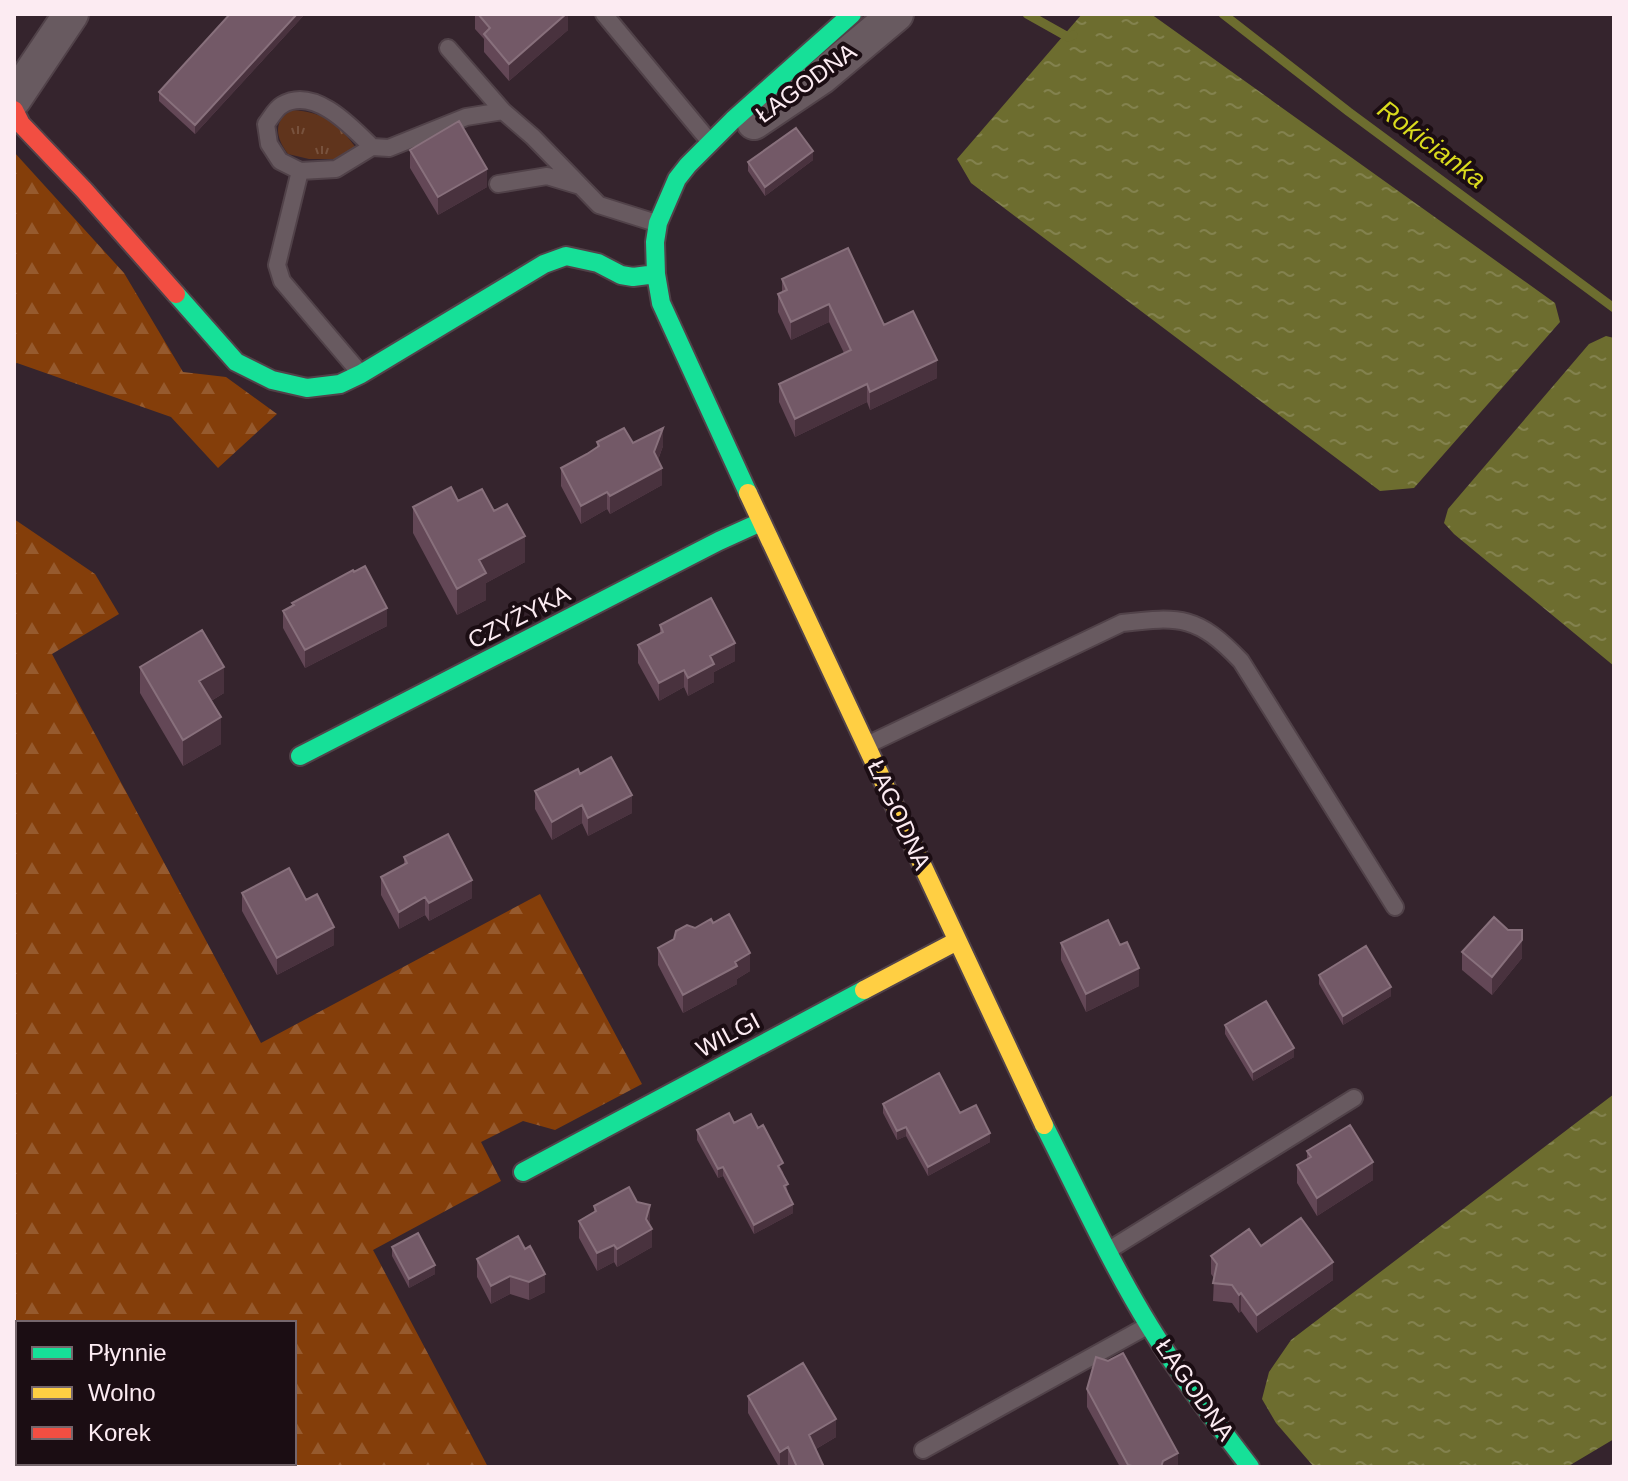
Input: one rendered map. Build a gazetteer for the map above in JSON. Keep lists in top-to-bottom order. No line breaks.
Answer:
{"streets":{"street":["ŁAGODNA","CZYŻYKA","WILGI"]},"crossings":[["ŁAGODNA","CZYŻYKA"],["ŁAGODNA","WILGI"]],"water":["Rokicianka"],"legend":["Płynnie","Wolno","Korek"]}
